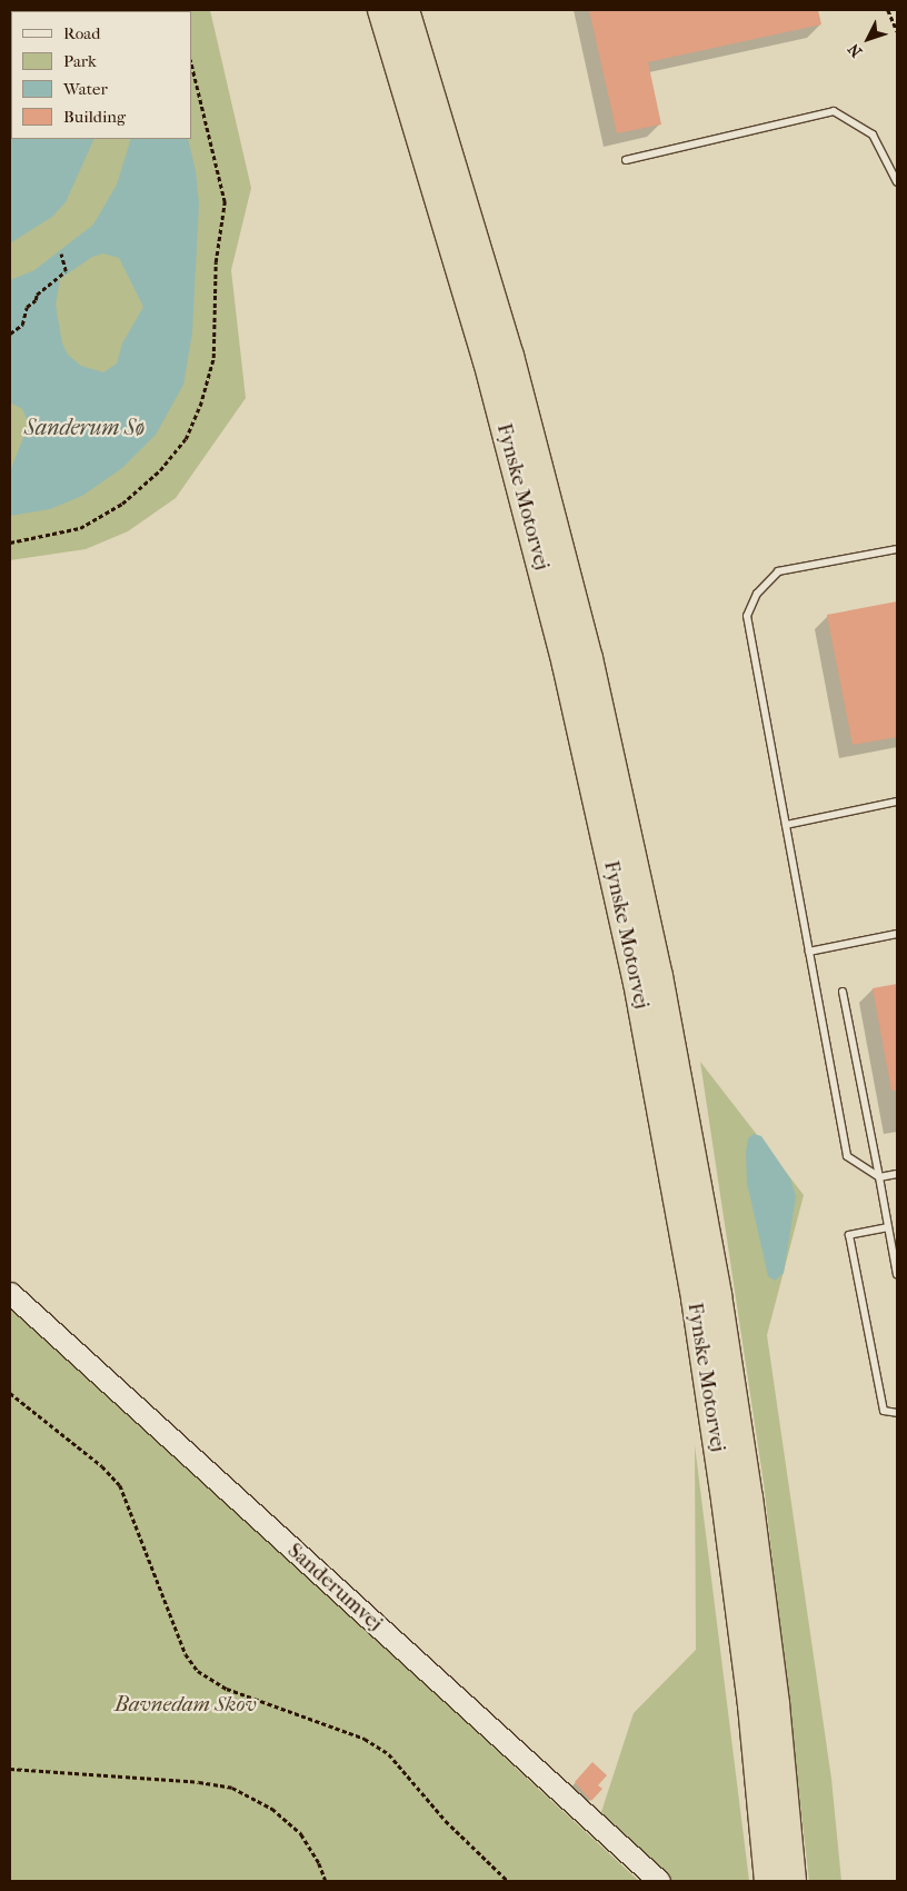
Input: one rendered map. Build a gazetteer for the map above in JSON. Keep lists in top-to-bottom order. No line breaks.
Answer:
{"streets":{"highway":["Fynske Motorvej"],"street":["Sanderumvej"]},"water":["Sanderum Sø"],"parks":["Bavnedam Skov"],"legend":["Road","Park","Water","Building"],"north":"bottom left"}
